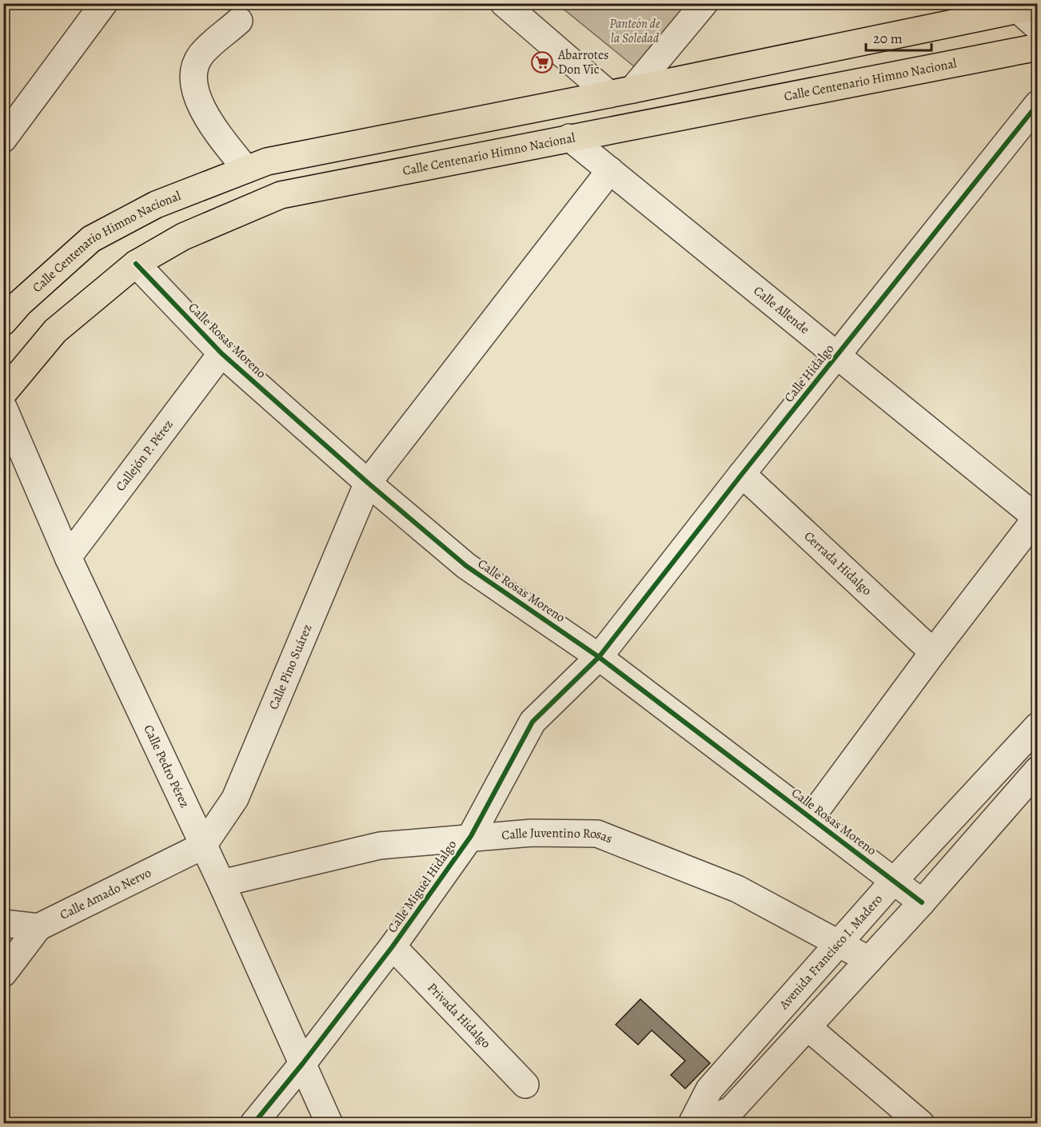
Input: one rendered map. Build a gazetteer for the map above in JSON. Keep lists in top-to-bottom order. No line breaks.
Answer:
{"streets":{"main road":["Calle Centenario Himno Nacional"],"street":["Calle Allende","Calle Rosas Moreno","Calle Hidalgo","Callejón P. Pérez","Cerrada Hidalgo","Calle Pino Suárez","Calle Pedro Pérez","Calle Juventino Rosas","Calle Miguel Hidalgo","Calle Amado Nervo","Avenida Francisco I. Madero","Privada Hidalgo"]},"crossings":[["Calle Centenario Himno Nacional","Calle Allende"],["Calle Centenario Himno Nacional","Calle Rosas Moreno"],["Calle Allende","Calle Rosas Moreno"],["Calle Allende","Calle Hidalgo"],["Calle Allende","Calle Pino Suárez"],["Calle Rosas Moreno","Calle Hidalgo"],["Calle Rosas Moreno","Callejón P. Pérez"],["Calle Rosas Moreno","Cerrada Hidalgo"],["Calle Rosas Moreno","Calle Pino Suárez"],["Calle Rosas Moreno","Calle Miguel Hidalgo"],["Calle Rosas Moreno","Avenida Francisco I. Madero"],["Calle Hidalgo","Cerrada Hidalgo"],["Calle Hidalgo","Calle Miguel Hidalgo"],["Callejón P. Pérez","Calle Pedro Pérez"],["Calle Pino Suárez","Calle Pedro Pérez"],["Calle Pino Suárez","Calle Amado Nervo"],["Calle Pedro Pérez","Calle Juventino Rosas"],["Calle Pedro Pérez","Calle Miguel Hidalgo"],["Calle Pedro Pérez","Calle Amado Nervo"],["Calle Juventino Rosas","Calle Miguel Hidalgo"],["Calle Juventino Rosas","Avenida Francisco I. Madero"],["Calle Miguel Hidalgo","Privada Hidalgo"]],"parks":["Panteón de la Soledad"],"places":{"supermarket":["Abarrotes Don Vic"]},"scale_bar":"20 m"}
